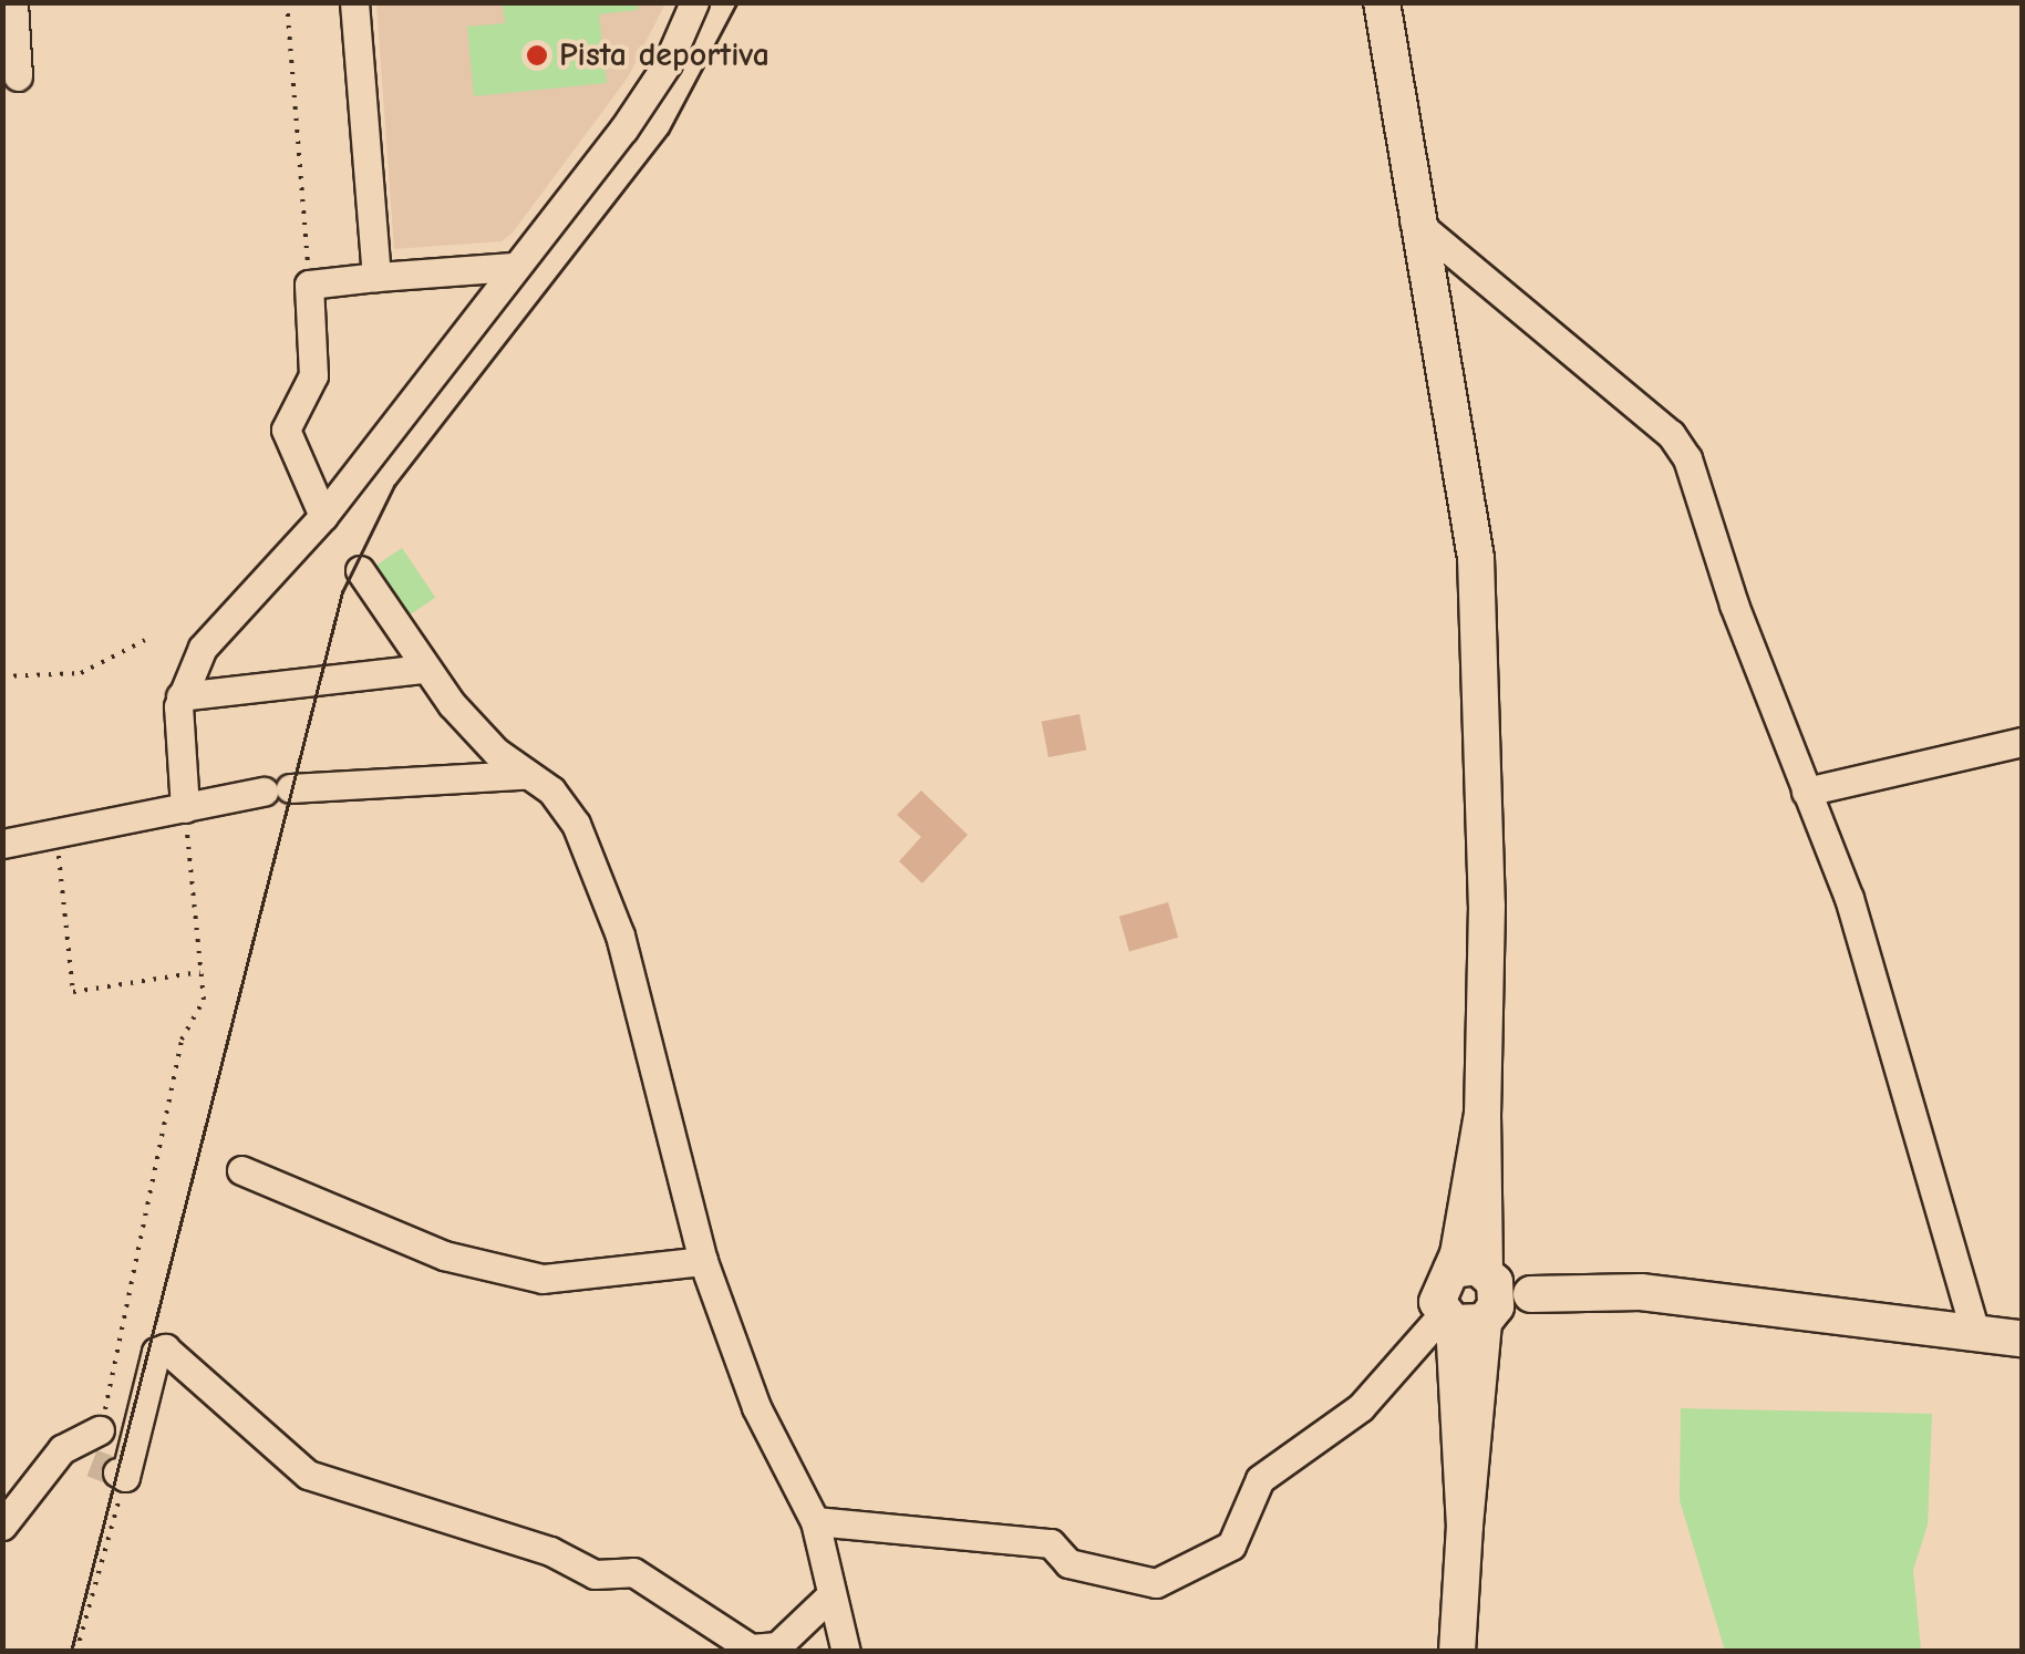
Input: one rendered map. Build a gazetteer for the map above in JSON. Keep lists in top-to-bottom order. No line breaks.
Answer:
{"places":["Pista deportiva"]}
